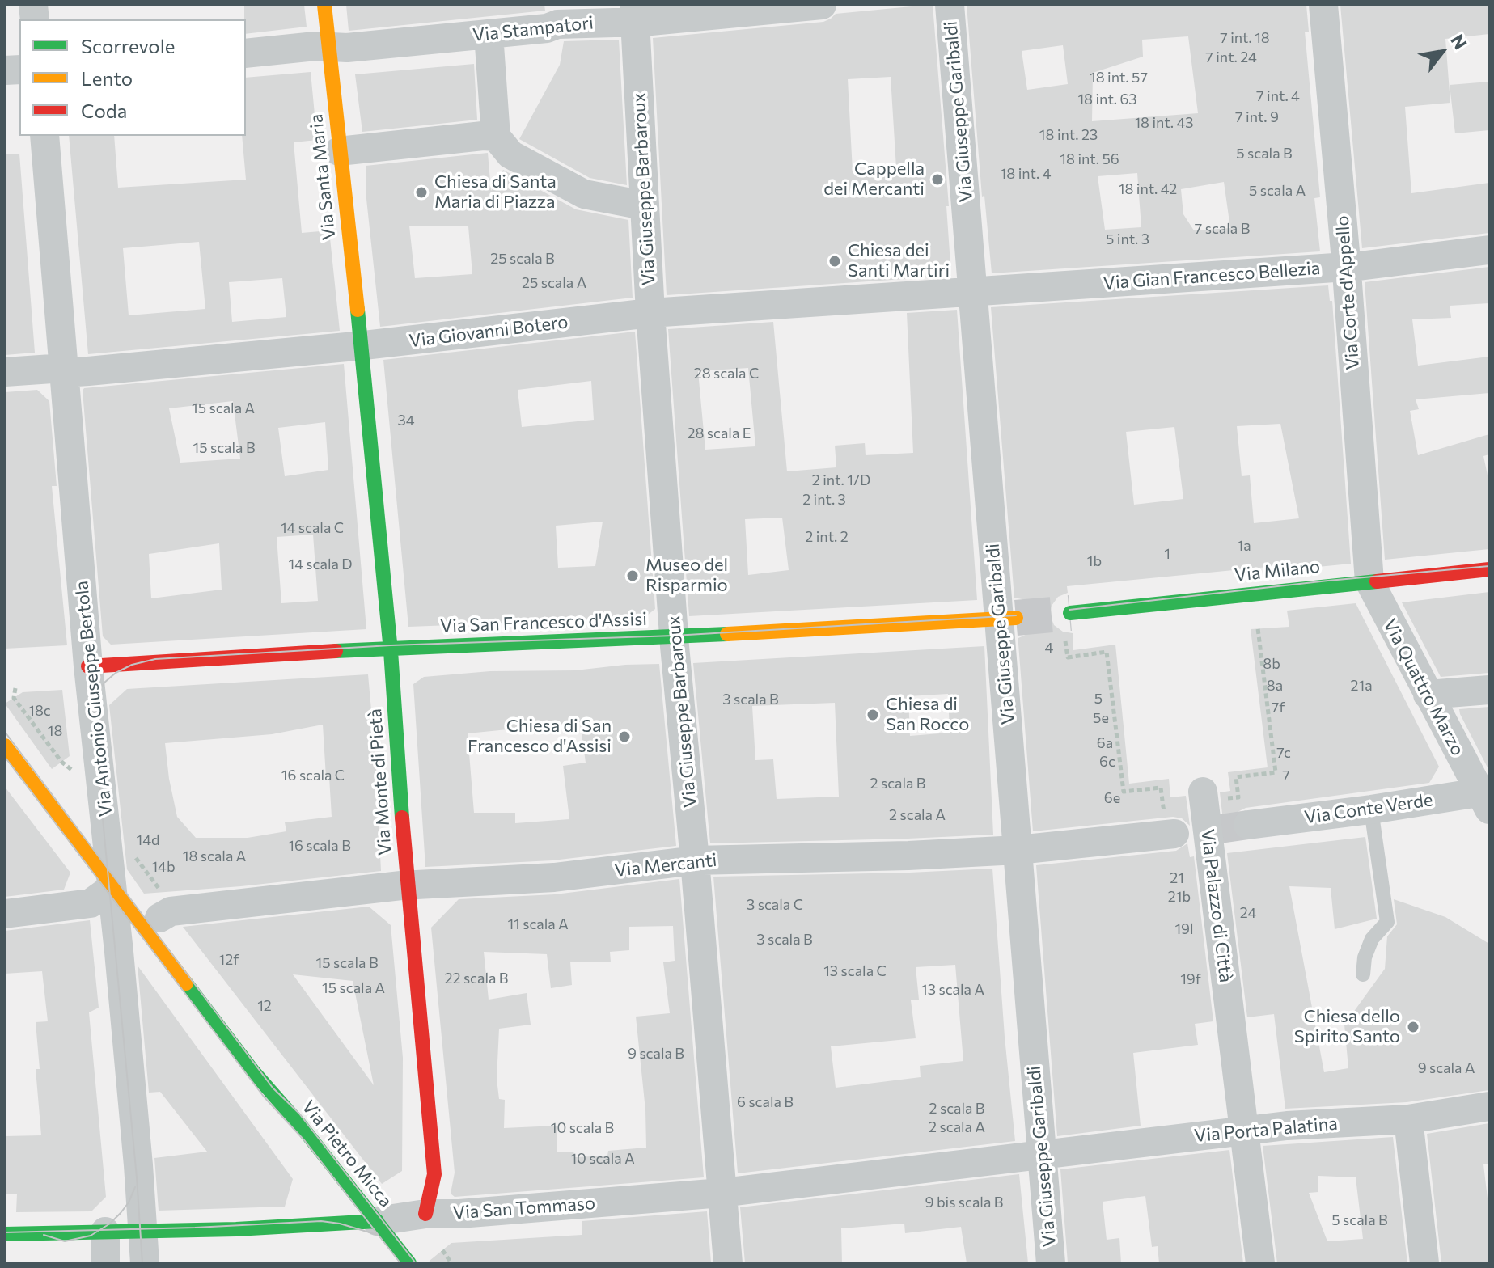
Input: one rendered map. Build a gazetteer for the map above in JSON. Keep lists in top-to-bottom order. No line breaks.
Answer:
{"streets":{"street":["Via Stampatori","Via Giuseppe Garibaldi","Via Santa Maria","Via Giuseppe Barbaroux","Via Gian Francesco Bellezia","Via Corte d'Appello","Via Giovanni Botero","Via Milano","Via San Francesco d'Assisi","Via Quattro Marzo","Via Antonio Giuseppe Bertola","Via Monte di Pietà","Via Conte Verde","Via Mercanti","Via Palazzo di Città","Via Porta Palatina","Via Pietro Micca","Via San Tommaso"]},"crossings":[["Via Stampatori","Via Santa Maria"],["Via Stampatori","Via Giuseppe Barbaroux"],["Via Giuseppe Garibaldi","Via Gian Francesco Bellezia"],["Via Giuseppe Garibaldi","Via Giovanni Botero"],["Via Giuseppe Garibaldi","Via San Francesco d'Assisi"],["Via Giuseppe Garibaldi","Via Mercanti"],["Via Giuseppe Garibaldi","Via Porta Palatina"],["Via Giuseppe Garibaldi","Via San Tommaso"],["Via Santa Maria","Via Giovanni Botero"],["Via Santa Maria","Via Monte di Pietà"],["Via Giuseppe Barbaroux","Via Giovanni Botero"],["Via Giuseppe Barbaroux","Via San Francesco d'Assisi"],["Via Giuseppe Barbaroux","Via Mercanti"],["Via Giuseppe Barbaroux","Via San Tommaso"],["Via Gian Francesco Bellezia","Via Corte d'Appello"],["Via Gian Francesco Bellezia","Via Giovanni Botero"],["Via Corte d'Appello","Via Milano"],["Via Corte d'Appello","Via Quattro Marzo"],["Via Giovanni Botero","Via Antonio Giuseppe Bertola"],["Via Giovanni Botero","Via Monte di Pietà"],["Via Milano","Via Quattro Marzo"],["Via San Francesco d'Assisi","Via Antonio Giuseppe Bertola"],["Via San Francesco d'Assisi","Via Monte di Pietà"],["Via Quattro Marzo","Via Conte Verde"],["Via Antonio Giuseppe Bertola","Via Pietro Micca"],["Via Antonio Giuseppe Bertola","Via San Tommaso"],["Via Monte di Pietà","Via Mercanti"],["Via Monte di Pietà","Via San Tommaso"],["Via Conte Verde","Via Mercanti"],["Via Conte Verde","Via Palazzo di Città"],["Via Mercanti","Via Palazzo di Città"],["Via Mercanti","Via Pietro Micca"],["Via Palazzo di Città","Via Porta Palatina"],["Via Porta Palatina","Via San Tommaso"],["Via Pietro Micca","Via San Tommaso"]],"places":["Cappella dei Mercanti","Chiesa di Santa Maria di Piazza","Chiesa dei Santi Martiri","Museo del Risparmio","Chiesa di San Rocco","Chiesa di San Francesco d'Assisi","Chiesa dello Spirito Santo"],"house_numbers":["7 int. 18","7 int. 24","18 int. 57","7 int. 4","18 int. 63","7 int. 9","18 int. 43","18 int. 23","5 scala B","18 int. 56","18 int. 4","18 int. 42","5 scala A","7 scala B","5 int. 3","25 scala B","25 scala A","28 scala C","15 scala A","34","28 scala E","15 scala B","2 int. 1/D","2 int. 3","14 scala C","2 int. 2","1a","1","1b","14 scala D","4","8b","8a","21a","5","3 scala B","7f","18c","5e","18","6a","7c","6c","16 scala C","7","2 scala B","6e","2 scala A","14d","16 scala B","18 scala A","14b","21","21b","3 scala C","24","11 scala A","19l","3 scala B","12f","15 scala B","13 scala C","22 scala B","19f","15 scala A","13 scala A","12","9 scala B","9 scala A","6 scala B","2 scala B","2 scala A","10 scala B","10 scala A","9 bis scala B","5 scala B"],"legend":["Scorrevole","Lento","Coda"],"north":"top right"}
